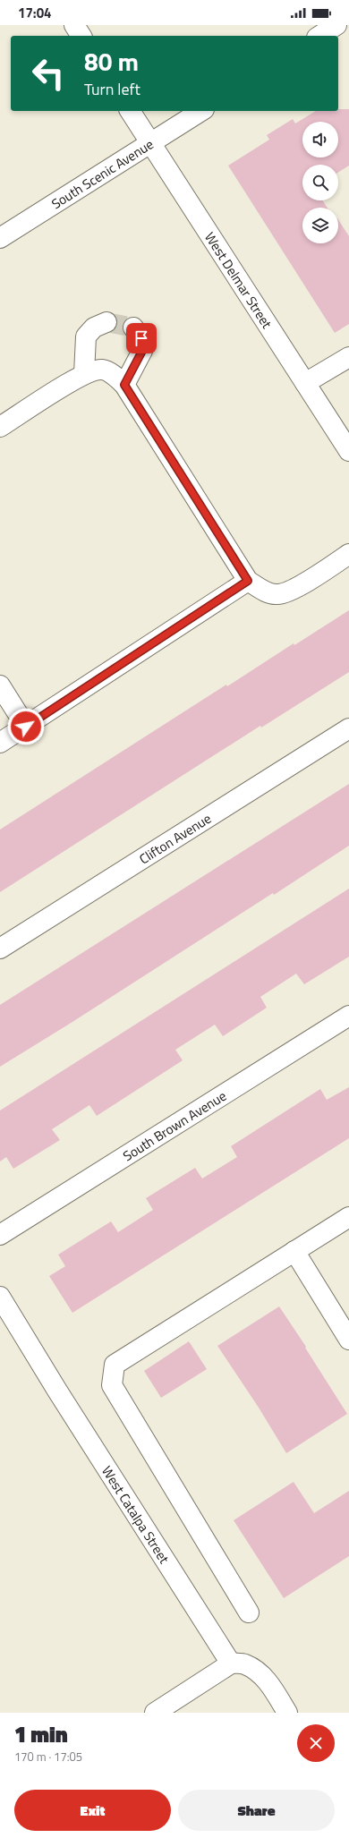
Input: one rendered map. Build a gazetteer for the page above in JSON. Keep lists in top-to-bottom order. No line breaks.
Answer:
{"streets":{"street":["South Scenic Avenue","West Delmar Street","Clifton Avenue","South Brown Avenue","West Catalpa Street"]},"crossings":[["South Scenic Avenue","West Delmar Street"]],"page":{"status":"17:04","turn":["80 m","Turn left"],"heading":["1 min","170 m · 17:05"],"buttons":["Exit","Share"]}}
